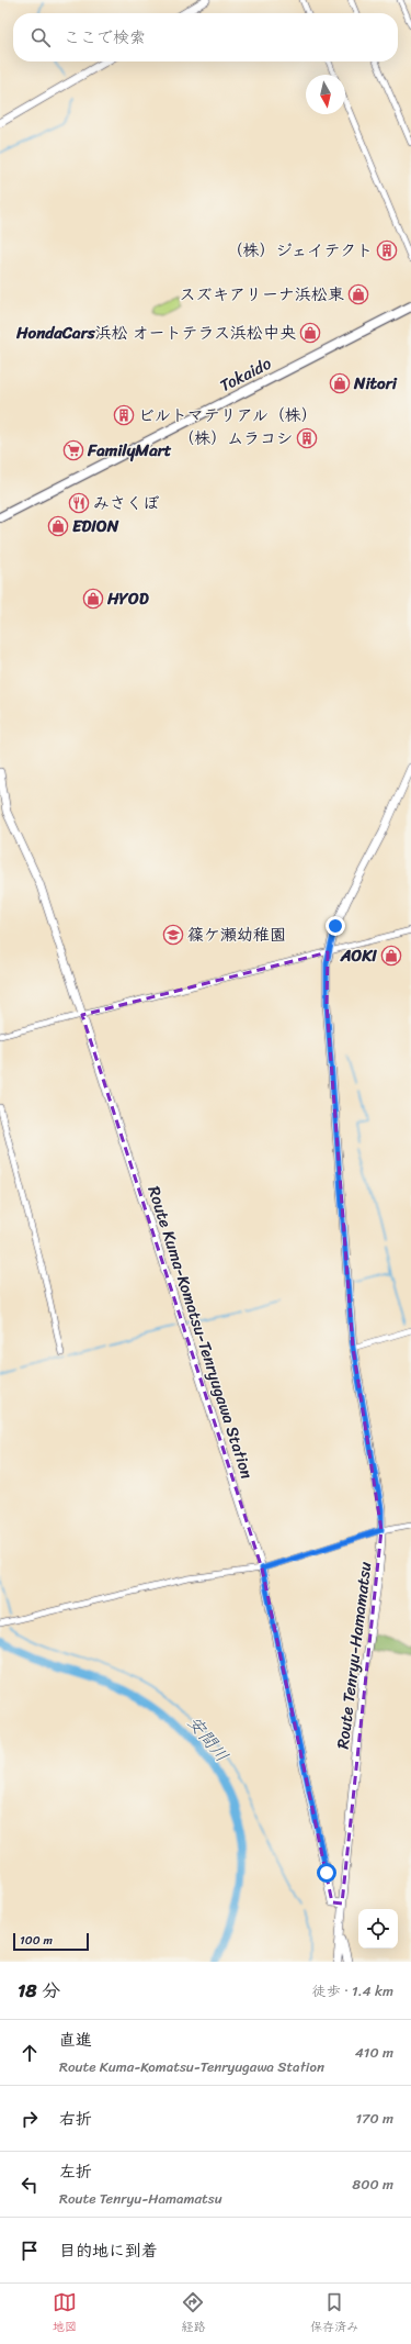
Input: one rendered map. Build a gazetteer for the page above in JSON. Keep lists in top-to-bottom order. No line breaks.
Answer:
{"streets":{"highway":["Tokaido"],"main road":["Route Kuma-Komatsu-Tenryugawa Station","Route Tenryu-Hamamatsu"]},"crossings":[["Route Kuma-Komatsu-Tenryugawa Station","Route Tenryu-Hamamatsu"]],"water":["安間川"],"places":{"building":["（株）ジェイテクト","ビルトマテリアル（株）","（株）ムラコシ"],"shop":["スズキアリーナ浜松東","HondaCars浜松 オートテラス浜松中央","Nitori","EDION","HYOD","AOKI"],"supermarket":["FamilyMart"],"restaurant":["みさくぼ"],"school or university":["篠ケ瀬幼稚園"]},"scale_bar":"100 m","north":"bottom","page":{"search":"ここで検索","scale":"100 m","heading":["18 分","徒歩 · 1.4 km"],"list":[["直進","Route Kuma-Komatsu-Tenryugawa Station","410 m"],["右折","170 m"],["左折","Route Tenryu-Hamamatsu","800 m"],"目的地に到着"],"nav":["地図","経路","保存済み"]}}
